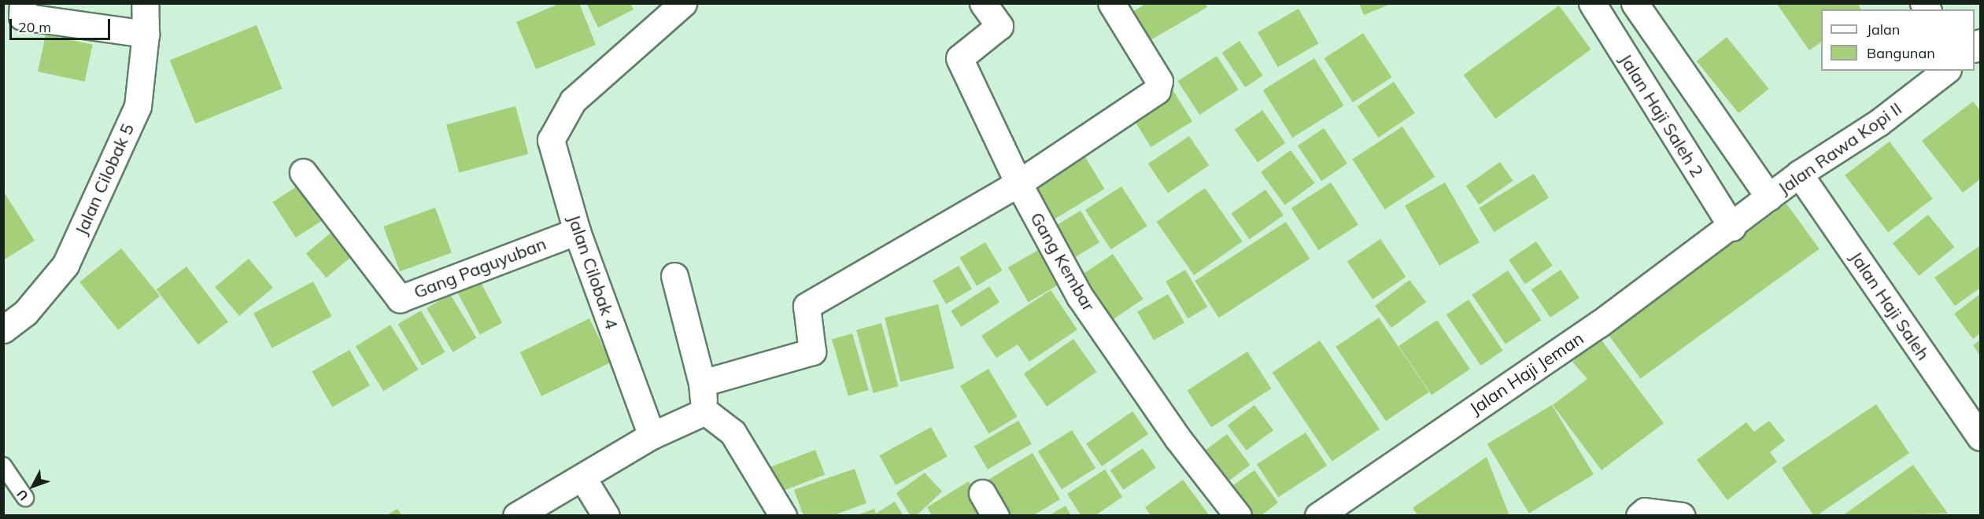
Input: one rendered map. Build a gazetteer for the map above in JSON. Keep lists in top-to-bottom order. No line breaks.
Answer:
{"streets":{"street":["Jalan Haji Saleh 2","Jalan Rawa Kopi II","Jalan Cilobak 5","Gang Kembar","Gang Paguyuban","Jalan Cilobak 4","Jalan Haji Saleh","Jalan Haji Jeman"]},"crossings":[["Jalan Haji Saleh 2","Jalan Rawa Kopi II"],["Jalan Haji Saleh 2","Jalan Haji Jeman"],["Jalan Rawa Kopi II","Jalan Haji Saleh"],["Jalan Rawa Kopi II","Jalan Haji Jeman"],["Gang Paguyuban","Jalan Cilobak 4"]],"legend":["Jalan","Bangunan"],"scale_bar":"20 m","north":"bottom left"}
